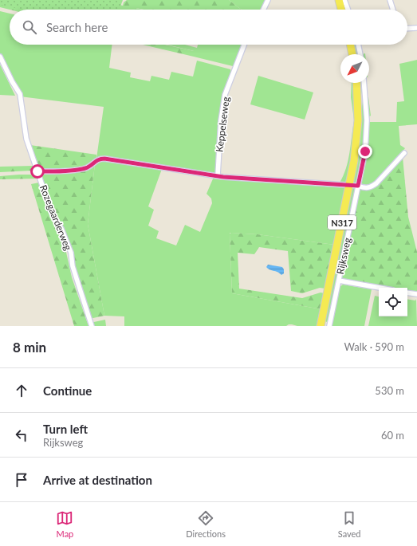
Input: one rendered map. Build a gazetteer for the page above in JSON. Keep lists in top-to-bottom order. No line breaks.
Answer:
{"streets":{"main road":["N317","Rijksweg"],"street":["Keppelseweg","Rozegaarderweg"]},"north":"bottom left","page":{"search":"Search here","heading":["8 min","Walk · 590 m"],"list":[["Continue","530 m"],["Turn left","Rijksweg","60 m"],"Arrive at destination"],"nav":["Map","Directions","Saved"]}}
